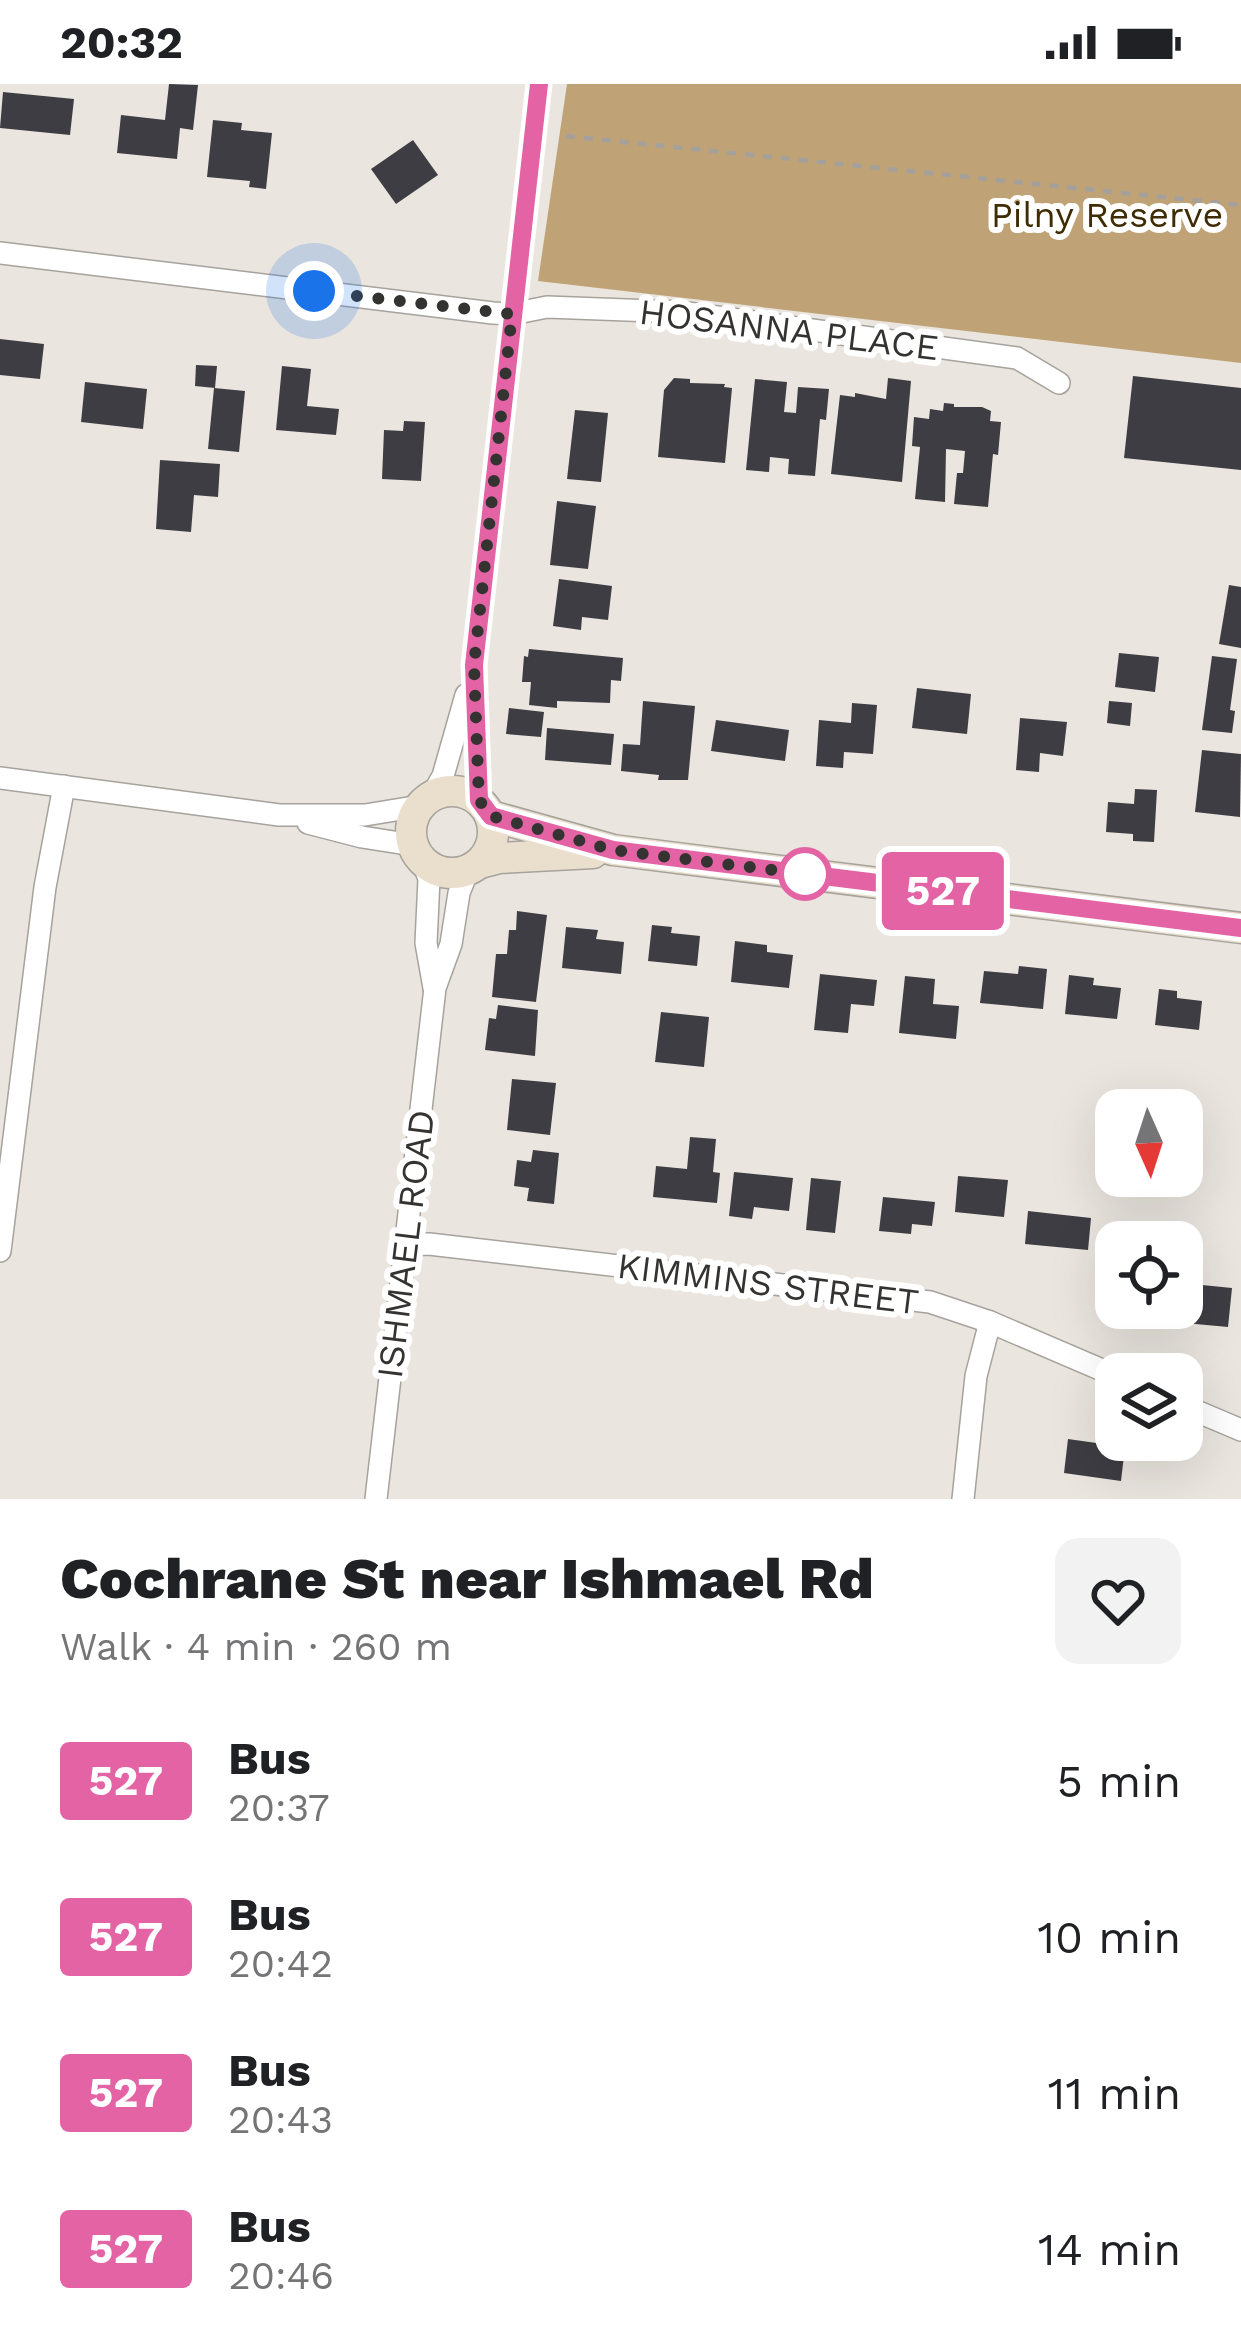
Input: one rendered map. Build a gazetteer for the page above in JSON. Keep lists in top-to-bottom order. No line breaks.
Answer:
{"streets":{"street":["HOSANNA PLACE","ISHMAEL ROAD","KIMMINS STREET"]},"crossings":[["ISHMAEL ROAD","KIMMINS STREET"]],"parks":["Pilny Reserve"],"lines":["bus line 527"],"north":"bottom","page":{"status":"20:32","on_map":"527","heading":["Cochrane St near Ishmael Rd","Walk · 4 min · 260 m"],"list":[{"mark":"527","name":"Bus","note":"20:37","value":"5 min"},{"mark":"527","name":"Bus","note":"20:42","value":"10 min"},{"mark":"527","name":"Bus","note":"20:43","value":"11 min"},{"mark":"527","name":"Bus","note":"20:46","value":"14 min"}]}}
